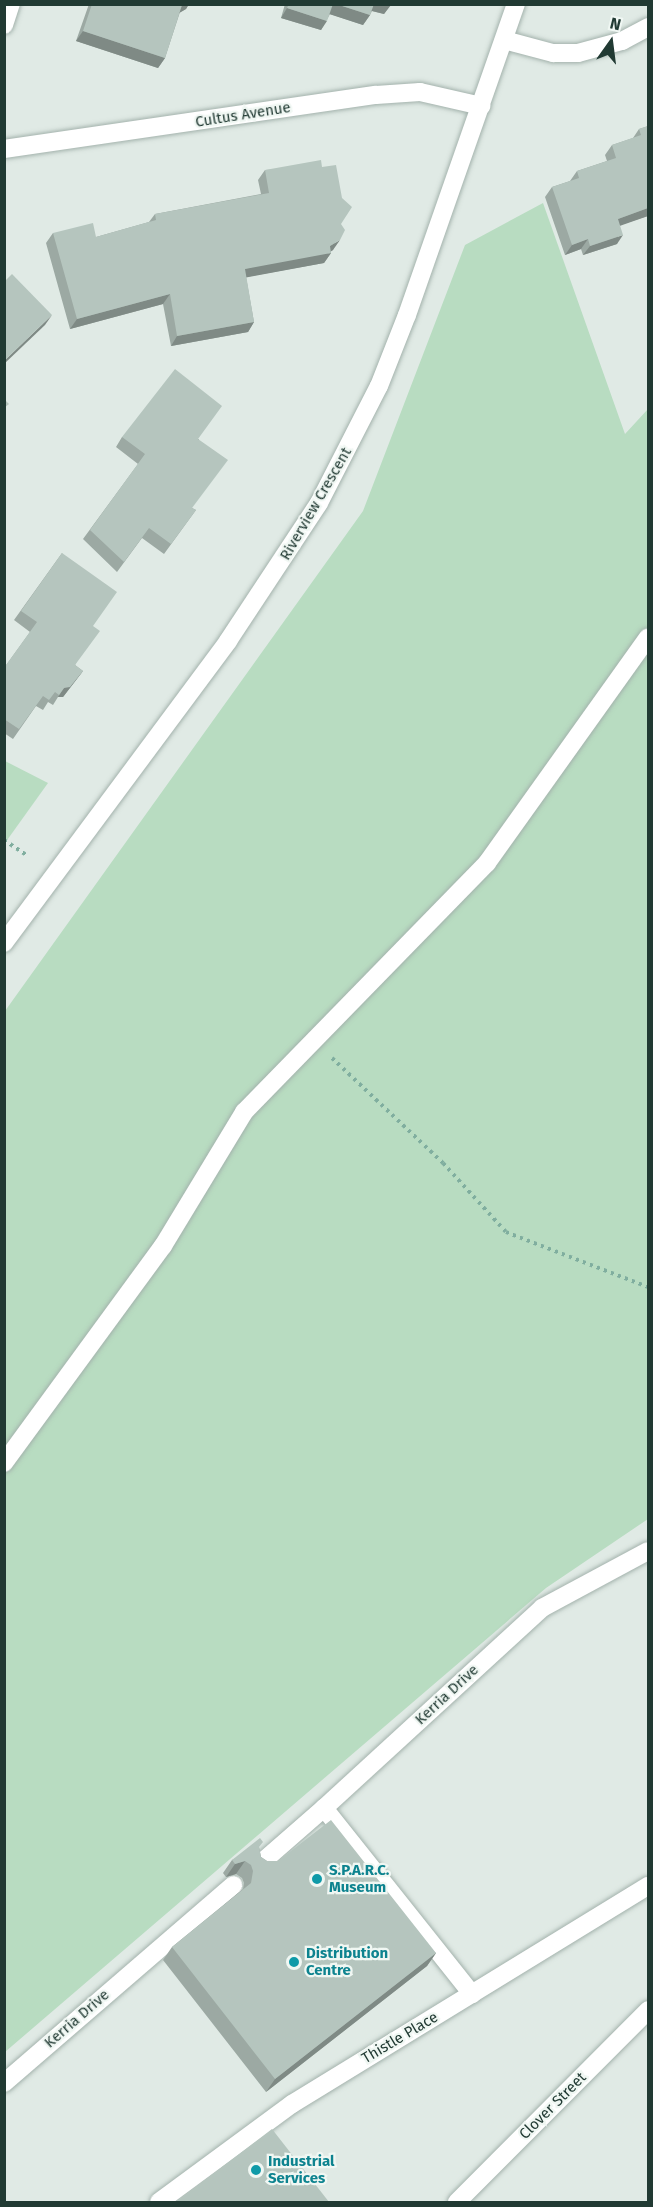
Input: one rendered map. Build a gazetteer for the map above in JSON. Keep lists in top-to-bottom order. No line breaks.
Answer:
{"streets":{"street":["Cultus Avenue","Riverview Crescent","Kerria Drive","Thistle Place","Clover Street"]},"crossings":[["Cultus Avenue","Riverview Crescent"]],"places":["S.P.A.R.C. Museum","Distribution Centre","Industrial Services"],"north":"top"}
